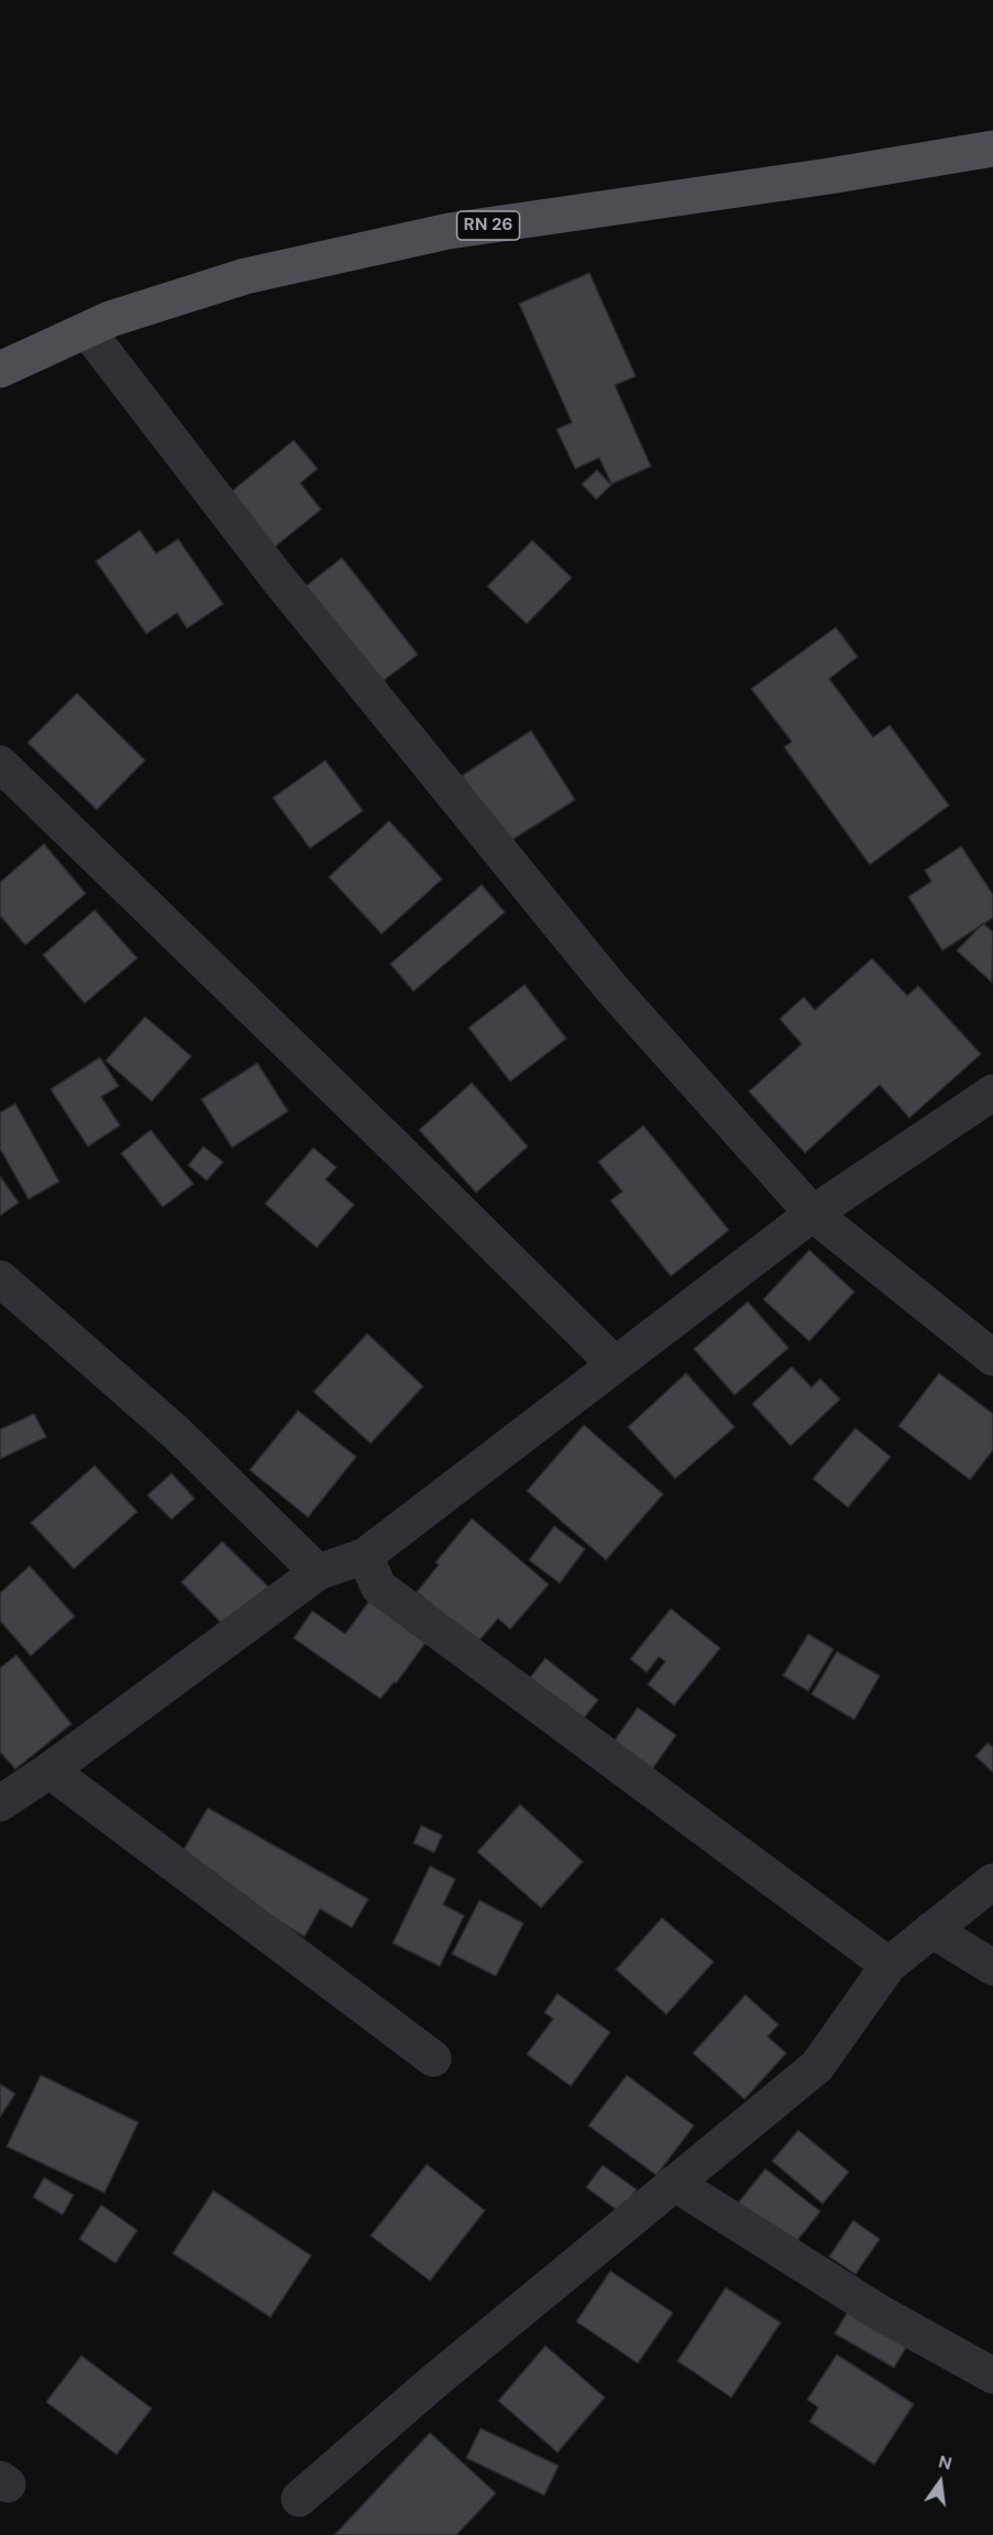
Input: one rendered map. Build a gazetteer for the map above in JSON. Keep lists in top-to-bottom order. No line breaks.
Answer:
{"streets":{"main road":["RN 26"]},"north":"top"}
